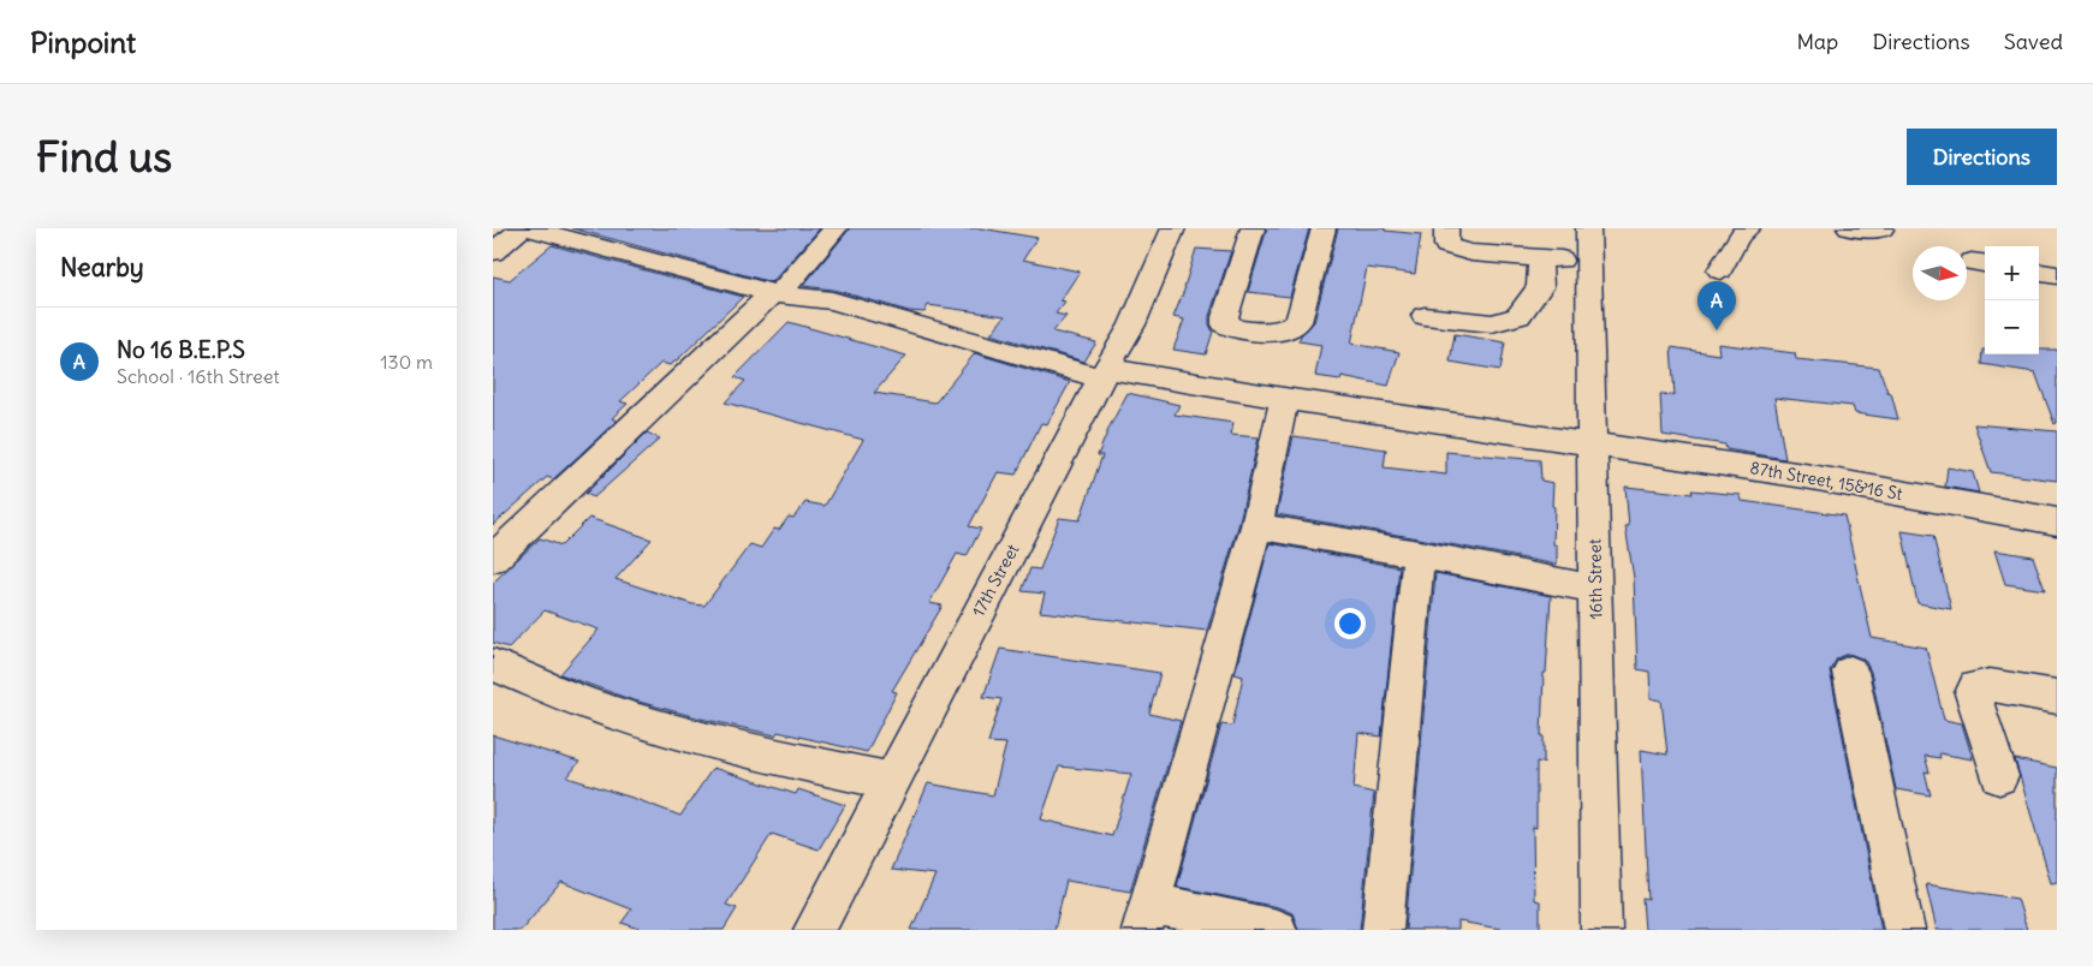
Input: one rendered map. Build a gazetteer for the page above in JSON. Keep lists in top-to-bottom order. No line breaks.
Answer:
{"streets":{"street":["87th Street, 15&16 St","16th Street","17th Street"]},"crossings":[["87th Street, 15&16 St","16th Street"],["87th Street, 15&16 St","17th Street"]],"north":"right","page":{"header":"Pinpoint","nav":["Map","Directions","Saved"],"buttons":"Directions","title":"Find us","heading":"Nearby","map_buttons":["+","−"],"pins":"A","list":[{"mark":"A","name":"No 16 B.E.P.S","note":"School · 16th Street","value":"130 m"}]}}
